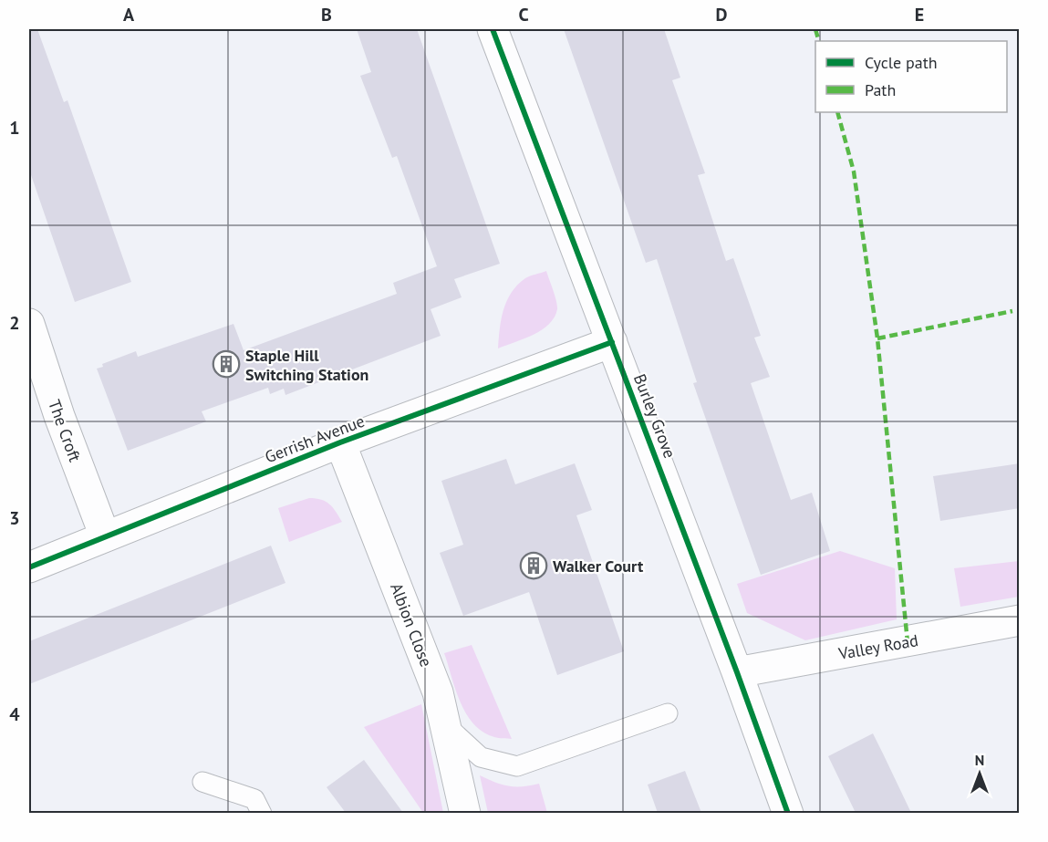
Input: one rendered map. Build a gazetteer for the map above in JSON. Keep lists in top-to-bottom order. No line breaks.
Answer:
{"streets":{"street":["Burley Grove","The Croft","Gerrish Avenue","Albion Close","Valley Road"]},"crossings":[["Burley Grove","Gerrish Avenue"],["Burley Grove","Valley Road"],["The Croft","Gerrish Avenue"],["Gerrish Avenue","Albion Close"]],"places":{"building":["Staple Hill Switching Station","Walker Court"]},"legend":["Cycle path","Path"],"north":"top","grid":{"columns":["A","B","C","D","E"],"rows":["1","2","3","4"]}}
